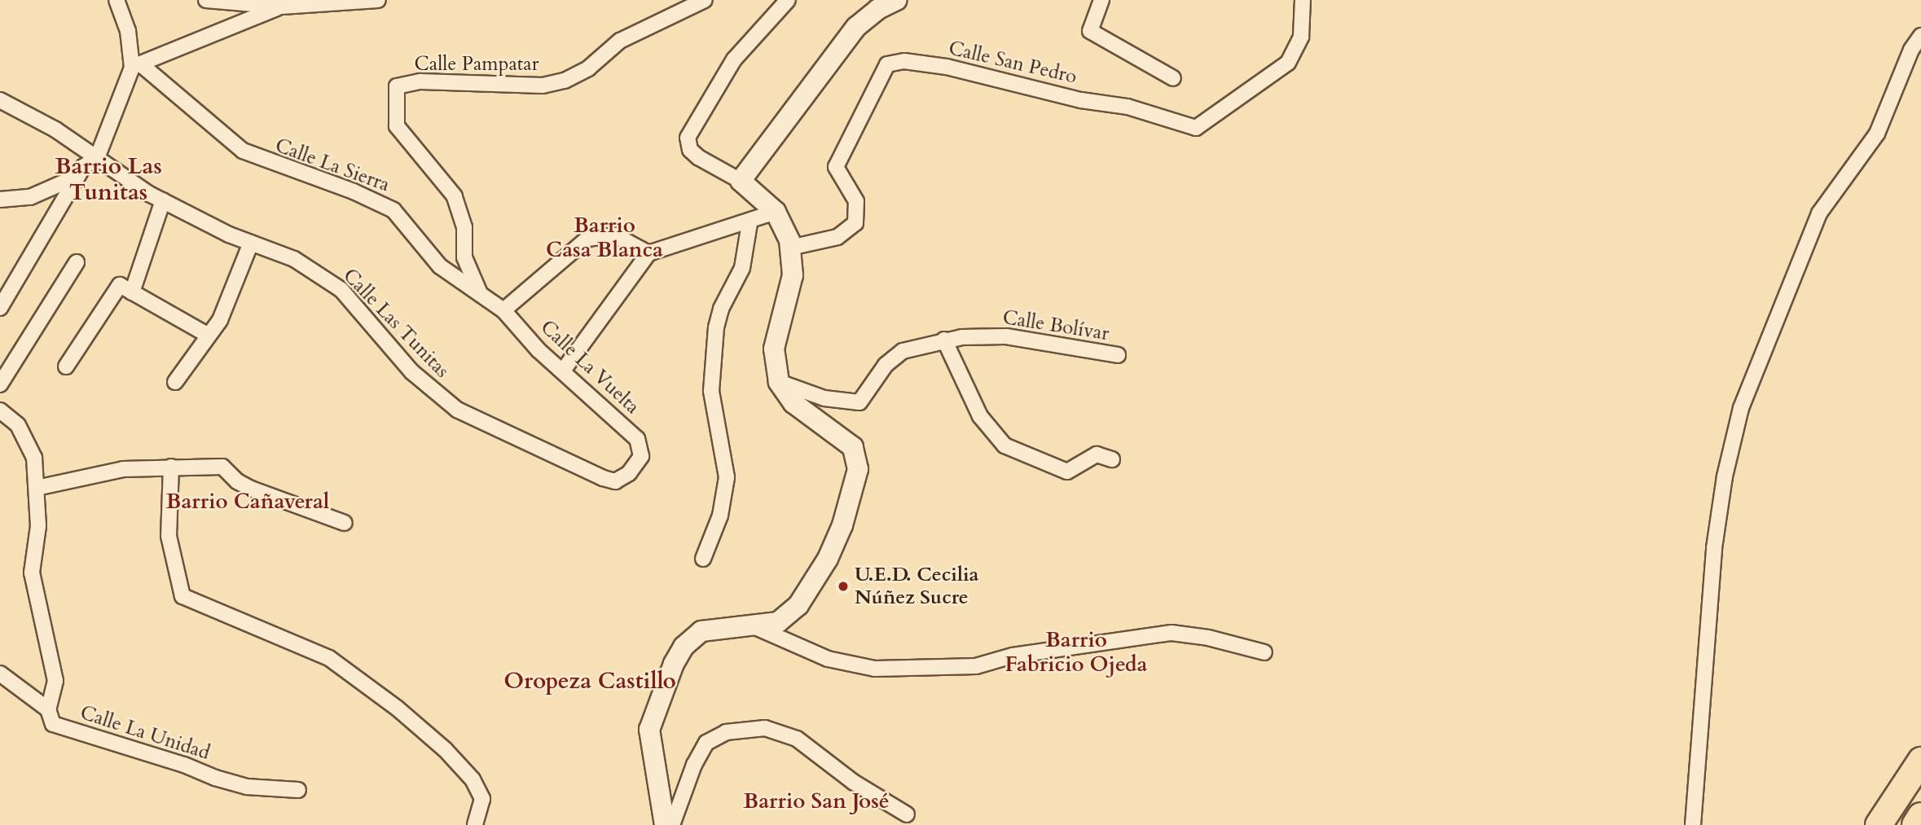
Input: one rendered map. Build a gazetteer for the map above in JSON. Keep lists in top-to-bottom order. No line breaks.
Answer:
{"streets":{"street":["Calle San Pedro","Calle Pampatar","Calle La Sierra","Calle Las Tunitas","Calle Bolívar","Calle La Vuelta","Calle La Unidad"]},"crossings":[["Calle Pampatar","Calle La Sierra"],["Calle La Sierra","Calle La Vuelta"],["Calle Las Tunitas","Calle La Vuelta"]],"districts":["Barrio Las Tunitas","Barrio Casa Blanca","Barrio Cañaveral","Barrio Fabricio Ojeda","Oropeza Castillo","Barrio San José"],"places":["U.E.D. Cecilia Núñez Sucre"]}
